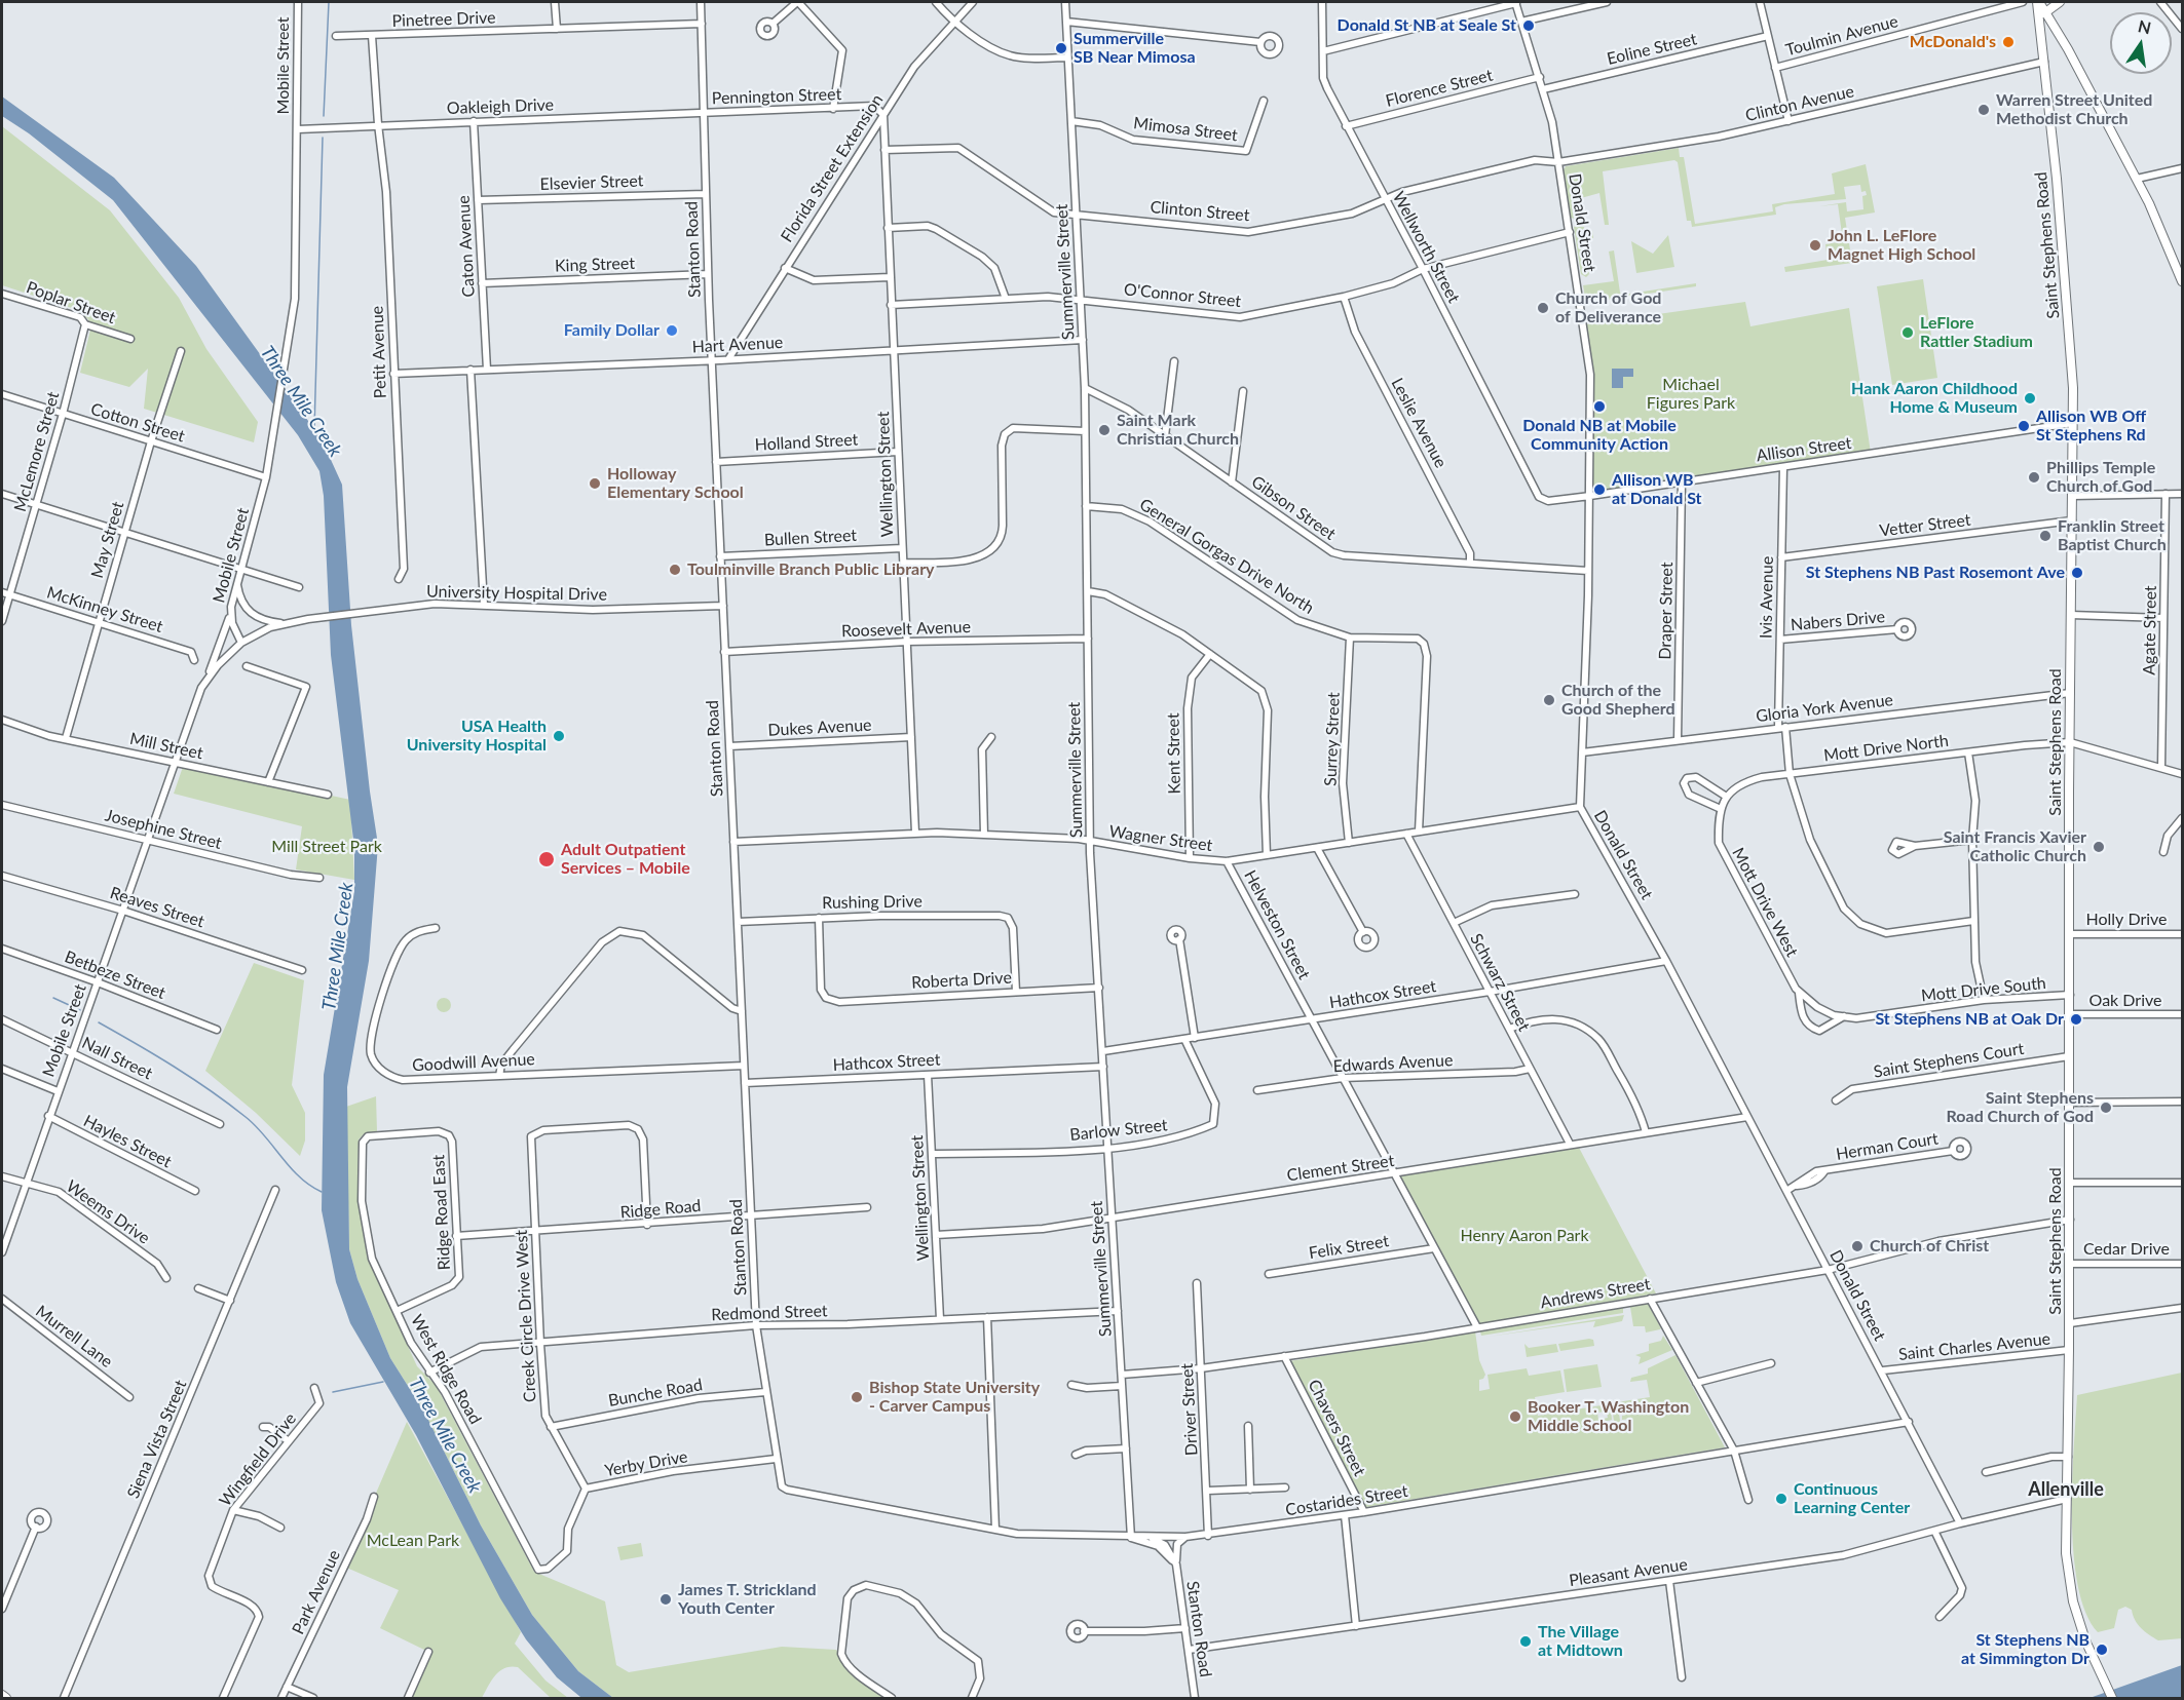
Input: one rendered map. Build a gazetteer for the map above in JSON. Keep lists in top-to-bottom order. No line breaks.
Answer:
{"streets":{"main road":["Saint Stephens Road"],"street":["Pinetree Drive","Toulmin Avenue","Eoline Street","Mobile Street","Florence Street","Pennington Street","Clinton Avenue","Oakleigh Drive","Mimosa Street","Florida Street Extension","Elsevier Street","Clinton Street","Donald Street","Caton Avenue","Wellworth Street","Stanton Road","King Street","Summerville Street","O'Connor Street","Poplar Street","Hart Avenue","Petit Avenue","Cotton Street","Leslie Avenue","Holland Street","Allison Street","McLemore Street","Wellington Street","Gibson Street","Vetter Street","Bullen Street","May Street","General Gorgas Drive North","University Hospital Drive","Ivis Avenue","McKinney Street","Draper Street","Nabers Drive","Roosevelt Avenue","Agate Street","Gloria York Avenue","Dukes Avenue","Surrey Street","Mill Street","Mott Drive North","Kent Street","Josephine Street","Wagner Street","Rushing Drive","Mott Drive West","Reaves Street","Holly Drive","Helveston Street","Betbeze Street","Roberta Drive","Schwarz Street","Mott Drive South","Hathcox Street","Oak Drive","Nall Street","Saint Stephens Court","Goodwill Avenue","Edwards Avenue","Barlow Street","Hayles Street","Herman Court","Clement Street","Ridge Road","Weems Drive","Ridge Road East","Felix Street","Cedar Drive","Andrews Street","Redmond Street","Creek Circle Drive West","Murrell Lane","Saint Charles Avenue","West Ridge Road","Bunche Road","Driver Street","Chavers Street","Siena Vista Street","Wingfield Drive","Yerby Drive","Costarides Street","Pleasant Avenue","Park Avenue"]},"crossings":[["Pinetree Drive","Stanton Road"],["Pinetree Drive","Petit Avenue"],["Eoline Street","Donald Street"],["Mobile Street","Oakleigh Drive"],["Mobile Street","Cotton Street"],["Mobile Street","University Hospital Drive"],["Mobile Street","Mill Street"],["Mobile Street","Josephine Street"],["Mobile Street","Reaves Street"],["Mobile Street","Betbeze Street"],["Mobile Street","Nall Street"],["Mobile Street","Hayles Street"],["Mobile Street","Weems Drive"],["Florence Street","Donald Street"],["Florence Street","Wellworth Street"],["Pennington Street","Oakleigh Drive"],["Pennington Street","Florida Street Extension"],["Pennington Street","Stanton Road"],["Pennington Street","Wellington Street"],["Clinton Avenue","Clinton Street"],["Clinton Avenue","Donald Street"],["Clinton Avenue","Saint Stephens Road"],["Oakleigh Drive","Caton Avenue"],["Oakleigh Drive","Stanton Road"],["Oakleigh Drive","Petit Avenue"],["Mimosa Street","Summerville Street"],["Florida Street Extension","Hart Avenue"],["Florida Street Extension","Wellington Street"],["Elsevier Street","Caton Avenue"],["Elsevier Street","Stanton Road"],["Clinton Street","Donald Street"],["Clinton Street","Wellworth Street"],["Clinton Street","Summerville Street"],["Clinton Street","Wellington Street"],["Donald Street","O'Connor Street"],["Donald Street","Allison Street"],["Donald Street","Gibson Street"],["Donald Street","Gloria York Avenue"],["Donald Street","Wagner Street"],["Donald Street","Hathcox Street"],["Donald Street","Herman Court"],["Donald Street","Clement Street"],["Donald Street","Andrews Street"],["Donald Street","Saint Charles Avenue"],["Donald Street","Costarides Street"],["Donald Street","Pleasant Avenue"],["Saint Stephens Road","Allison Street"],["Saint Stephens Road","Vetter Street"],["Saint Stephens Road","Gloria York Avenue"],["Saint Stephens Road","Mott Drive North"],["Saint Stephens Road","Holly Drive"],["Saint Stephens Road","Mott Drive South"],["Saint Stephens Road","Oak Drive"],["Saint Stephens Road","Saint Stephens Court"],["Saint Stephens Road","Cedar Drive"],["Saint Stephens Road","Andrews Street"],["Saint Stephens Road","Saint Charles Avenue"],["Saint Stephens Road","Pleasant Avenue"],["Caton Avenue","King Street"],["Caton Avenue","Hart Avenue"],["Wellworth Street","O'Connor Street"],["Wellworth Street","Allison Street"],["Stanton Road","King Street"],["Stanton Road","Summerville Street"],["Stanton Road","Hart Avenue"],["Stanton Road","Holland Street"],["Stanton Road","Bullen Street"],["Stanton Road","University Hospital Drive"],["Stanton Road","Roosevelt Avenue"],["Stanton Road","Dukes Avenue"],["Stanton Road","Wagner Street"],["Stanton Road","Rushing Drive"],["Stanton Road","Hathcox Street"],["Stanton Road","Goodwill Avenue"],["Stanton Road","Ridge Road"],["Stanton Road","Redmond Street"],["Stanton Road","Bunche Road"],["Stanton Road","Yerby Drive"],["Stanton Road","Costarides Street"],["Stanton Road","Pleasant Avenue"],["Summerville Street","O'Connor Street"],["Summerville Street","Hart Avenue"],["Summerville Street","Gibson Street"],["Summerville Street","General Gorgas Drive North"],["Summerville Street","Roosevelt Avenue"],["Summerville Street","Wagner Street"],["Summerville Street","Roberta Drive"],["Summerville Street","Hathcox Street"],["Summerville Street","Barlow Street"],["Summerville Street","Clement Street"],["Summerville Street","Andrews Street"],["Summerville Street","Redmond Street"],["Summerville Street","Costarides Street"],["O'Connor Street","Leslie Avenue"],["O'Connor Street","Wellington Street"],["Poplar Street","McLemore Street"],["Hart Avenue","Petit Avenue"],["Hart Avenue","Wellington Street"],["Cotton Street","McLemore Street"],["Cotton Street","May Street"],["Leslie Avenue","Gibson Street"],["Holland Street","Wellington Street"],["Allison Street","Ivis Avenue"],["Allison Street","Draper Street"],["McLemore Street","McKinney Street"],["Wellington Street","Bullen Street"],["Wellington Street","Roosevelt Avenue"],["Wellington Street","Dukes Avenue"],["Wellington Street","Wagner Street"],["Wellington Street","Hathcox Street"],["Wellington Street","Barlow Street"],["Wellington Street","Clement Street"],["Wellington Street","Redmond Street"],["Vetter Street","Ivis Avenue"],["May Street","McKinney Street"],["May Street","Mill Street"],["General Gorgas Drive North","Surrey Street"],["General Gorgas Drive North","Wagner Street"],["Ivis Avenue","Nabers Drive"],["Ivis Avenue","Gloria York Avenue"],["Ivis Avenue","Mott Drive North"],["Draper Street","Gloria York Avenue"],["Surrey Street","Wagner Street"],["Kent Street","Wagner Street"],["Wagner Street","Helveston Street"],["Wagner Street","Schwarz Street"],["Rushing Drive","Roberta Drive"],["Mott Drive West","Mott Drive South"],["Helveston Street","Hathcox Street"],["Helveston Street","Edwards Avenue"],["Helveston Street","Clement Street"],["Helveston Street","Felix Street"],["Helveston Street","Andrews Street"],["Schwarz Street","Hathcox Street"],["Schwarz Street","Edwards Avenue"],["Schwarz Street","Clement Street"],["Hathcox Street","Barlow Street"],["Ridge Road","Ridge Road East"],["Ridge Road","Creek Circle Drive West"],["Ridge Road East","West Ridge Road"],["Andrews Street","Driver Street"],["Andrews Street","Chavers Street"],["Redmond Street","Creek Circle Drive West"],["Redmond Street","West Ridge Road"],["Creek Circle Drive West","Bunche Road"],["Creek Circle Drive West","Yerby Drive"],["West Ridge Road","Yerby Drive"],["Driver Street","Costarides Street"],["Chavers Street","Costarides Street"]],"districts":["Allenville"],"water":["Three Mile Creek"],"parks":["Michael Figures Park","Mill Street Park","Henry Aaron Park","McLean Park"],"places":["Donald St NB at Seale St","McDonald's","Summerville SB Near Mimosa","Warren Street United Methodist Church","John L. LeFlore Magnet High School","Church of God of Deliverance","Family Dollar","LeFlore Rattler Stadium","Hank Aaron Childhood Home & Museum","Donald NB at Mobile Community Action","Allison WB Off St Stephens Rd","Saint Mark Christian Church","Phillips Temple Church of God","Holloway Elementary School","Allison WB at Donald St","Franklin Street Baptist Church","Toulminville Branch Public Library","St Stephens NB Past Rosemont Ave","Church of the Good Shepherd","USA Health University Hospital","Saint Francis Xavier Catholic Church","Adult Outpatient Services – Mobile","St Stephens NB at Oak Dr","Saint Stephens Road Church of God","Church of Christ","Bishop State University - Carver Campus","Booker T. Washington Middle School","Continuous Learning Center","James T. Strickland Youth Center","The Village at Midtown","St Stephens NB at Simmington Dr"],"north":"top"}
